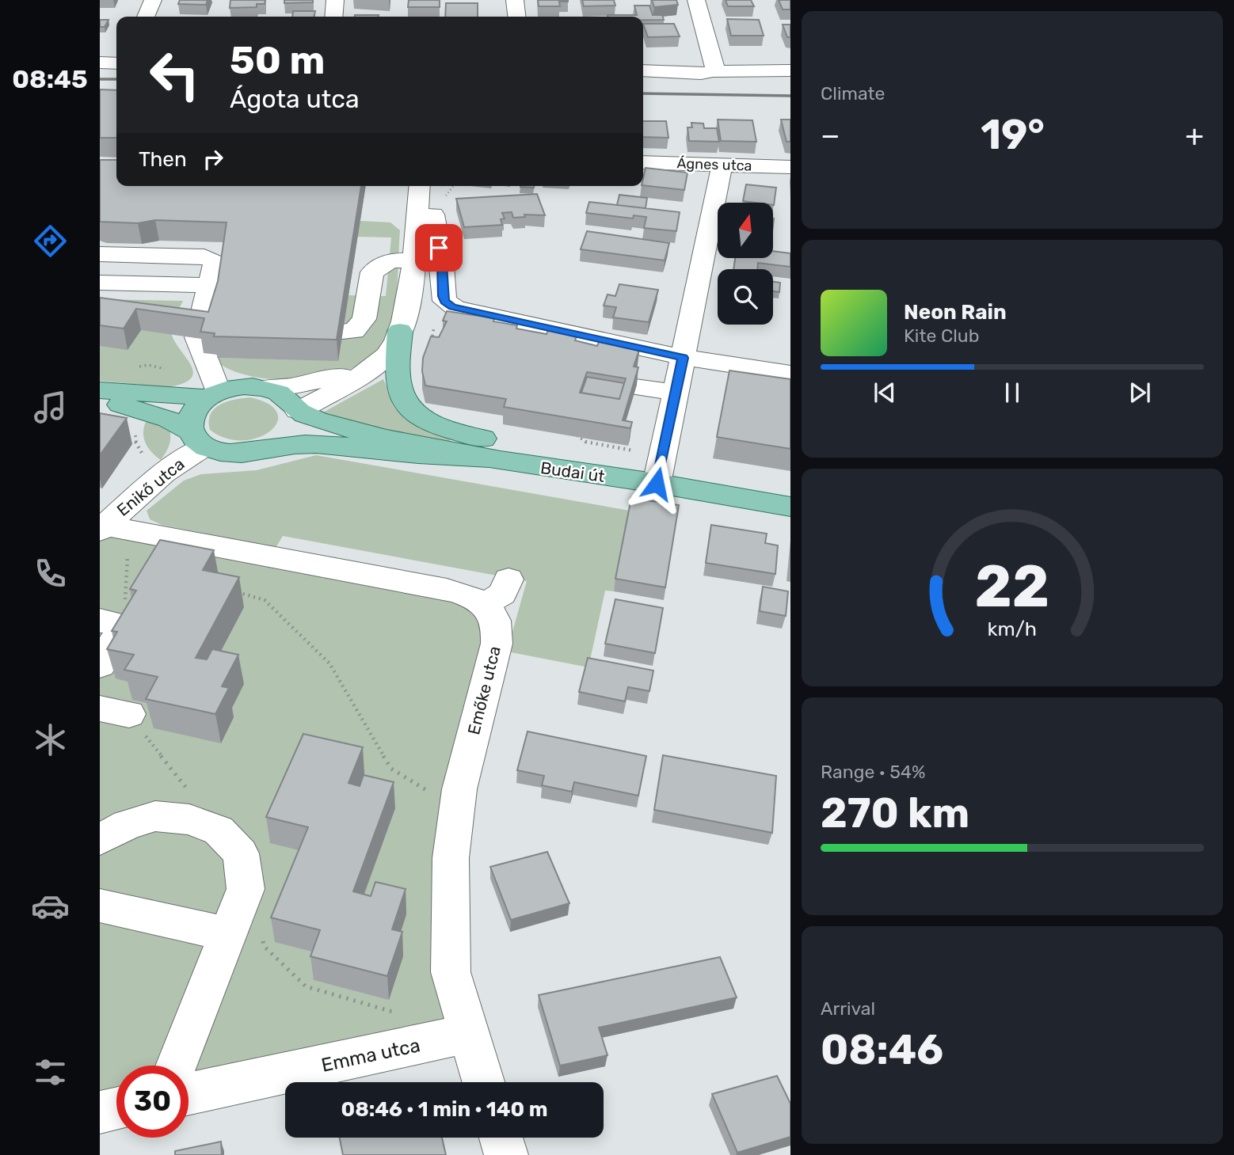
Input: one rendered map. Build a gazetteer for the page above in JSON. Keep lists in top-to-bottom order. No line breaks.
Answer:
{"streets":{"main road":["Budai út"],"street":["Ágnes utca","Enikő utca","Emőke utca","Emma utca"]},"crossings":[["Budai út","Enikő utca"],["Emőke utca","Emma utca"]],"north":"top","page":{"tabs":"08:45","tile":["Climate",["Range · 54%","270 km"],["Arrival","08:46"]],"turn":["50 m","Ágota utca"],"heat":["−","19°","+"],"then":"Then","song":["Neon Rain","Kite Club"],"limit":"30","trip":"08:46 · 1 min · 140 m","gauge":["22","km/h"]}}
